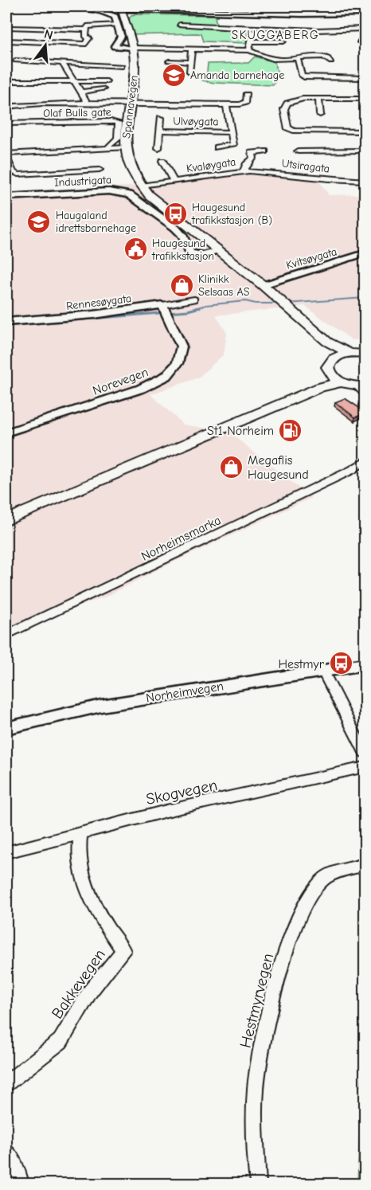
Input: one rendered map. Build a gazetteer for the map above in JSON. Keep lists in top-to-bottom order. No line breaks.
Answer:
{"streets":{"main road":["Spannavegen"],"street":["Olaf Bulls gate","Ulvøygata","Kvaløygata","Utsiragata","Industrigata","Kvitsøygata","Rennesøygata","Norevegen","Norheimsmarka","Norheimvegen","Skogvegen","Bakkevegen","Hestmyrvegen"]},"crossings":[["Spannavegen","Olaf Bulls gate"],["Spannavegen","Ulvøygata"],["Spannavegen","Kvaløygata"],["Spannavegen","Industrigata"],["Spannavegen","Kvitsøygata"],["Olaf Bulls gate","Ulvøygata"],["Kvaløygata","Utsiragata"],["Rennesøygata","Norevegen"],["Skogvegen","Bakkevegen"]],"districts":["SKUGGABERG"],"places":{"school or university":["Amanda barnehage","Haugaland idrettsbarnehage"],"bus stop":["Haugesund trafikkstasjon (B)","Hestmyr"],"public building":["Haugesund trafikkstasjon"],"shop":["Klinikk Selsaas AS","Megaflis Haugesund"],"fuel station":["St1 Norheim"]},"north":"top"}
